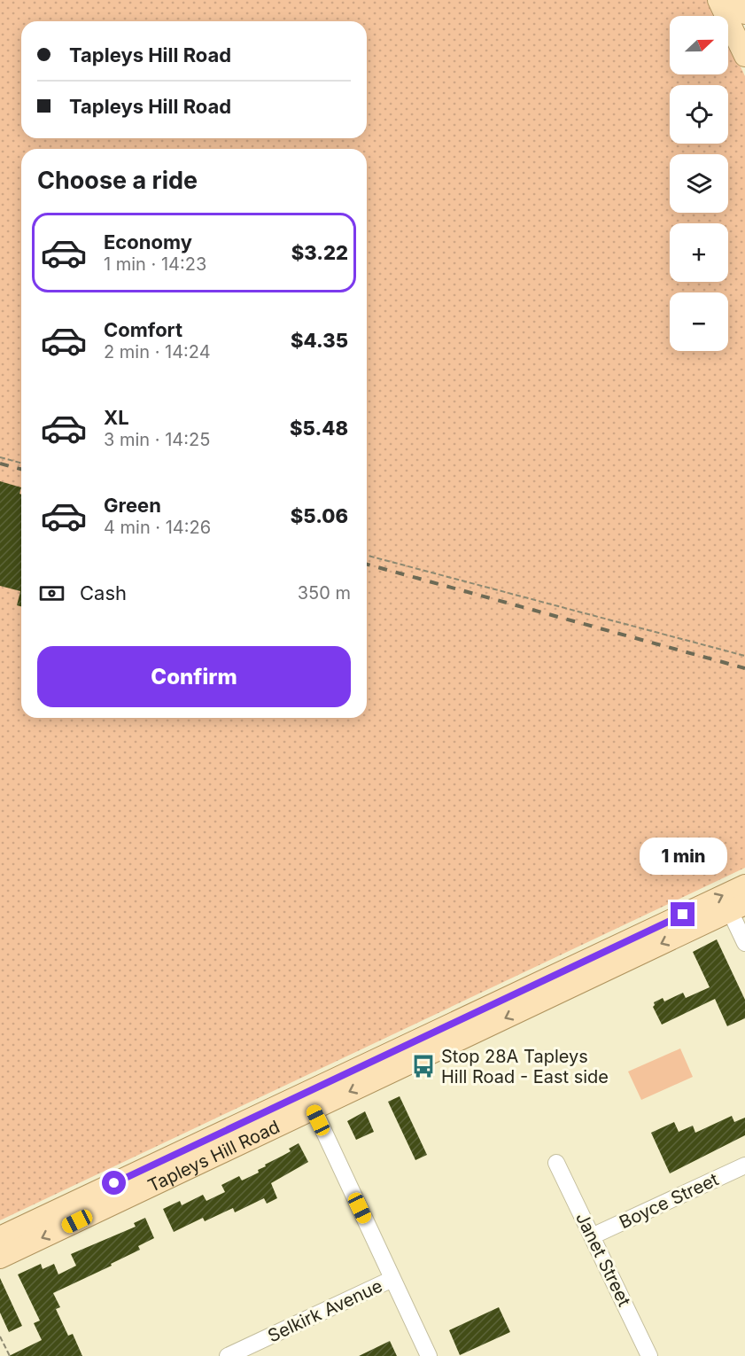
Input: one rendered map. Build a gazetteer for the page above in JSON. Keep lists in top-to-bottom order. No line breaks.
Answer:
{"streets":{"main road":["Tapleys Hill Road"],"street":["Boyce Street","Janet Street","Selkirk Avenue"]},"crossings":[["Boyce Street","Janet Street"]],"places":{"bus stop":["Stop 28A Tapleys Hill Road - East side"]},"north":"right","page":{"map_buttons":["+","−"],"banner":["Tapleys Hill Road","Tapleys Hill Road"],"heading":"Choose a ride","list":[{"name":"Economy","note":"1 min · 14:23","value":"$3.22"},{"name":"Comfort","note":"2 min · 14:24","value":"$4.35"},{"name":"XL","note":"3 min · 14:25","value":"$5.48"},{"name":"Green","note":"4 min · 14:26","value":"$5.06"}],"pay":["Cash","350 m"],"buttons":"Confirm","bubble":"1 min"}}
